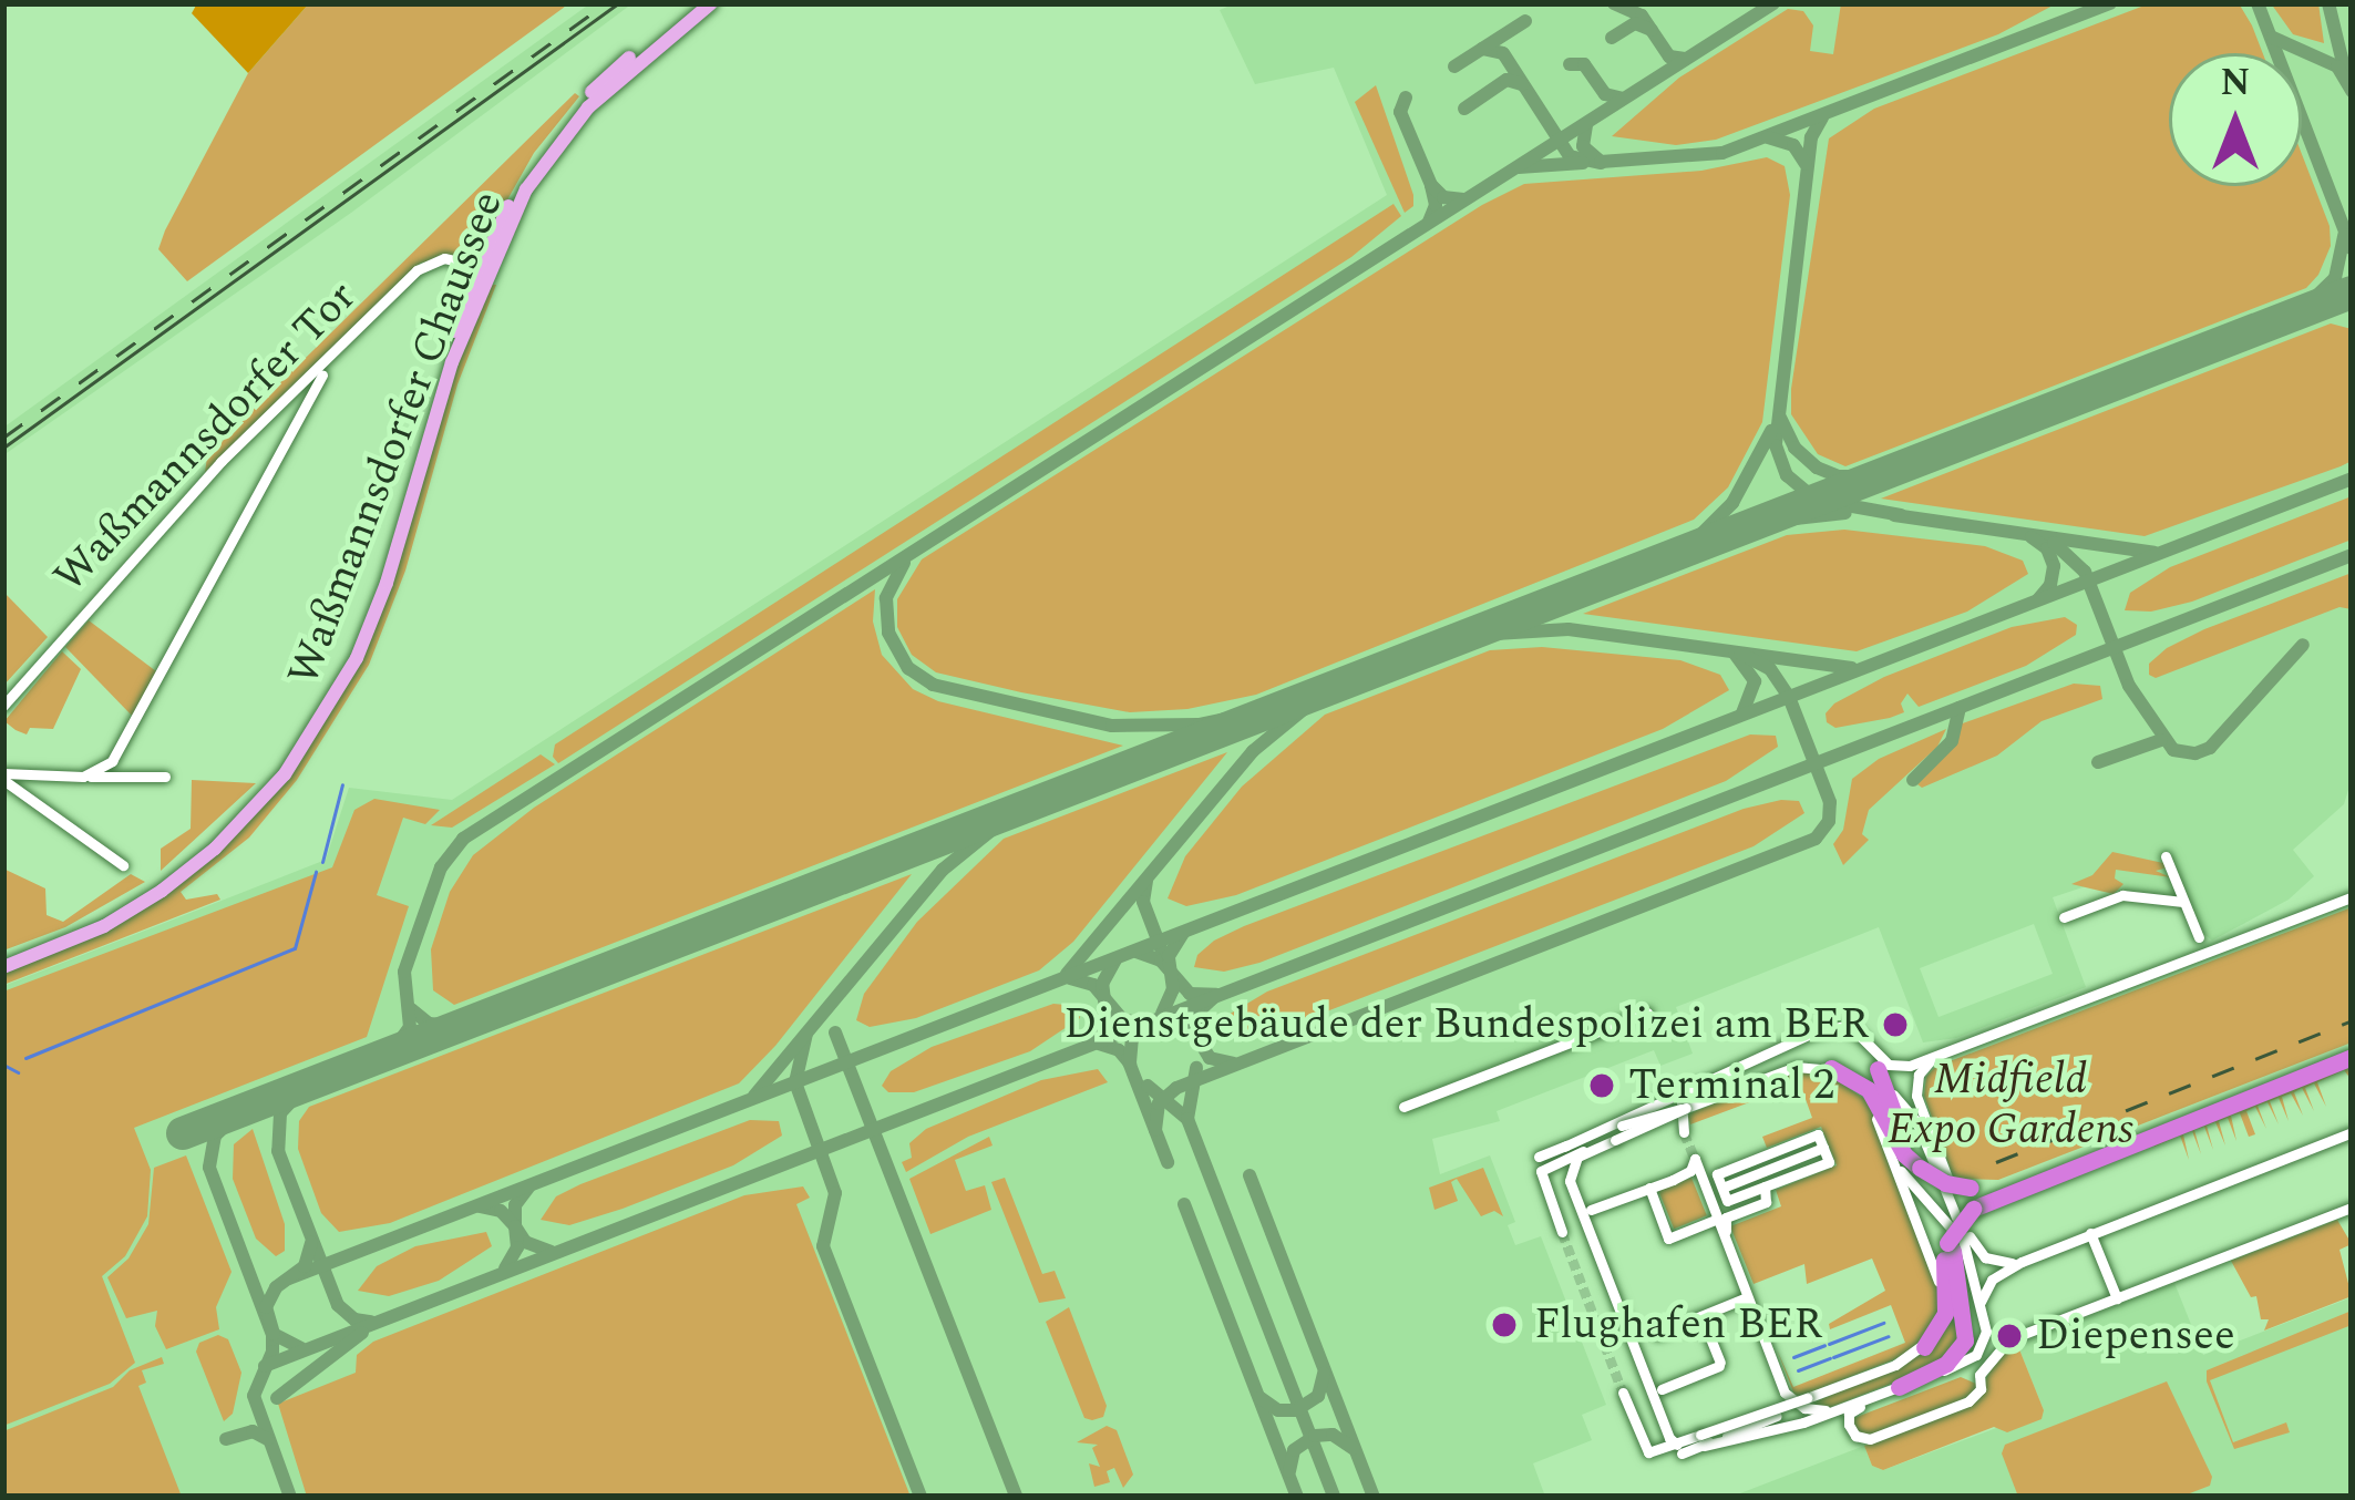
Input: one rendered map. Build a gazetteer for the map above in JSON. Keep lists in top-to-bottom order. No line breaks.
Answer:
{"streets":{"main road":["Waßmannsdorfer Chaussee"],"street":["Waßmannsdorfer Tor"]},"crossings":[["Waßmannsdorfer Tor","Waßmannsdorfer Chaussee"]],"parks":["Midfield Expo Gardens"],"places":["Dienstgebäude der Bundespolizei am BER","Terminal 2","Flughafen BER","Diepensee"],"north":"top"}
